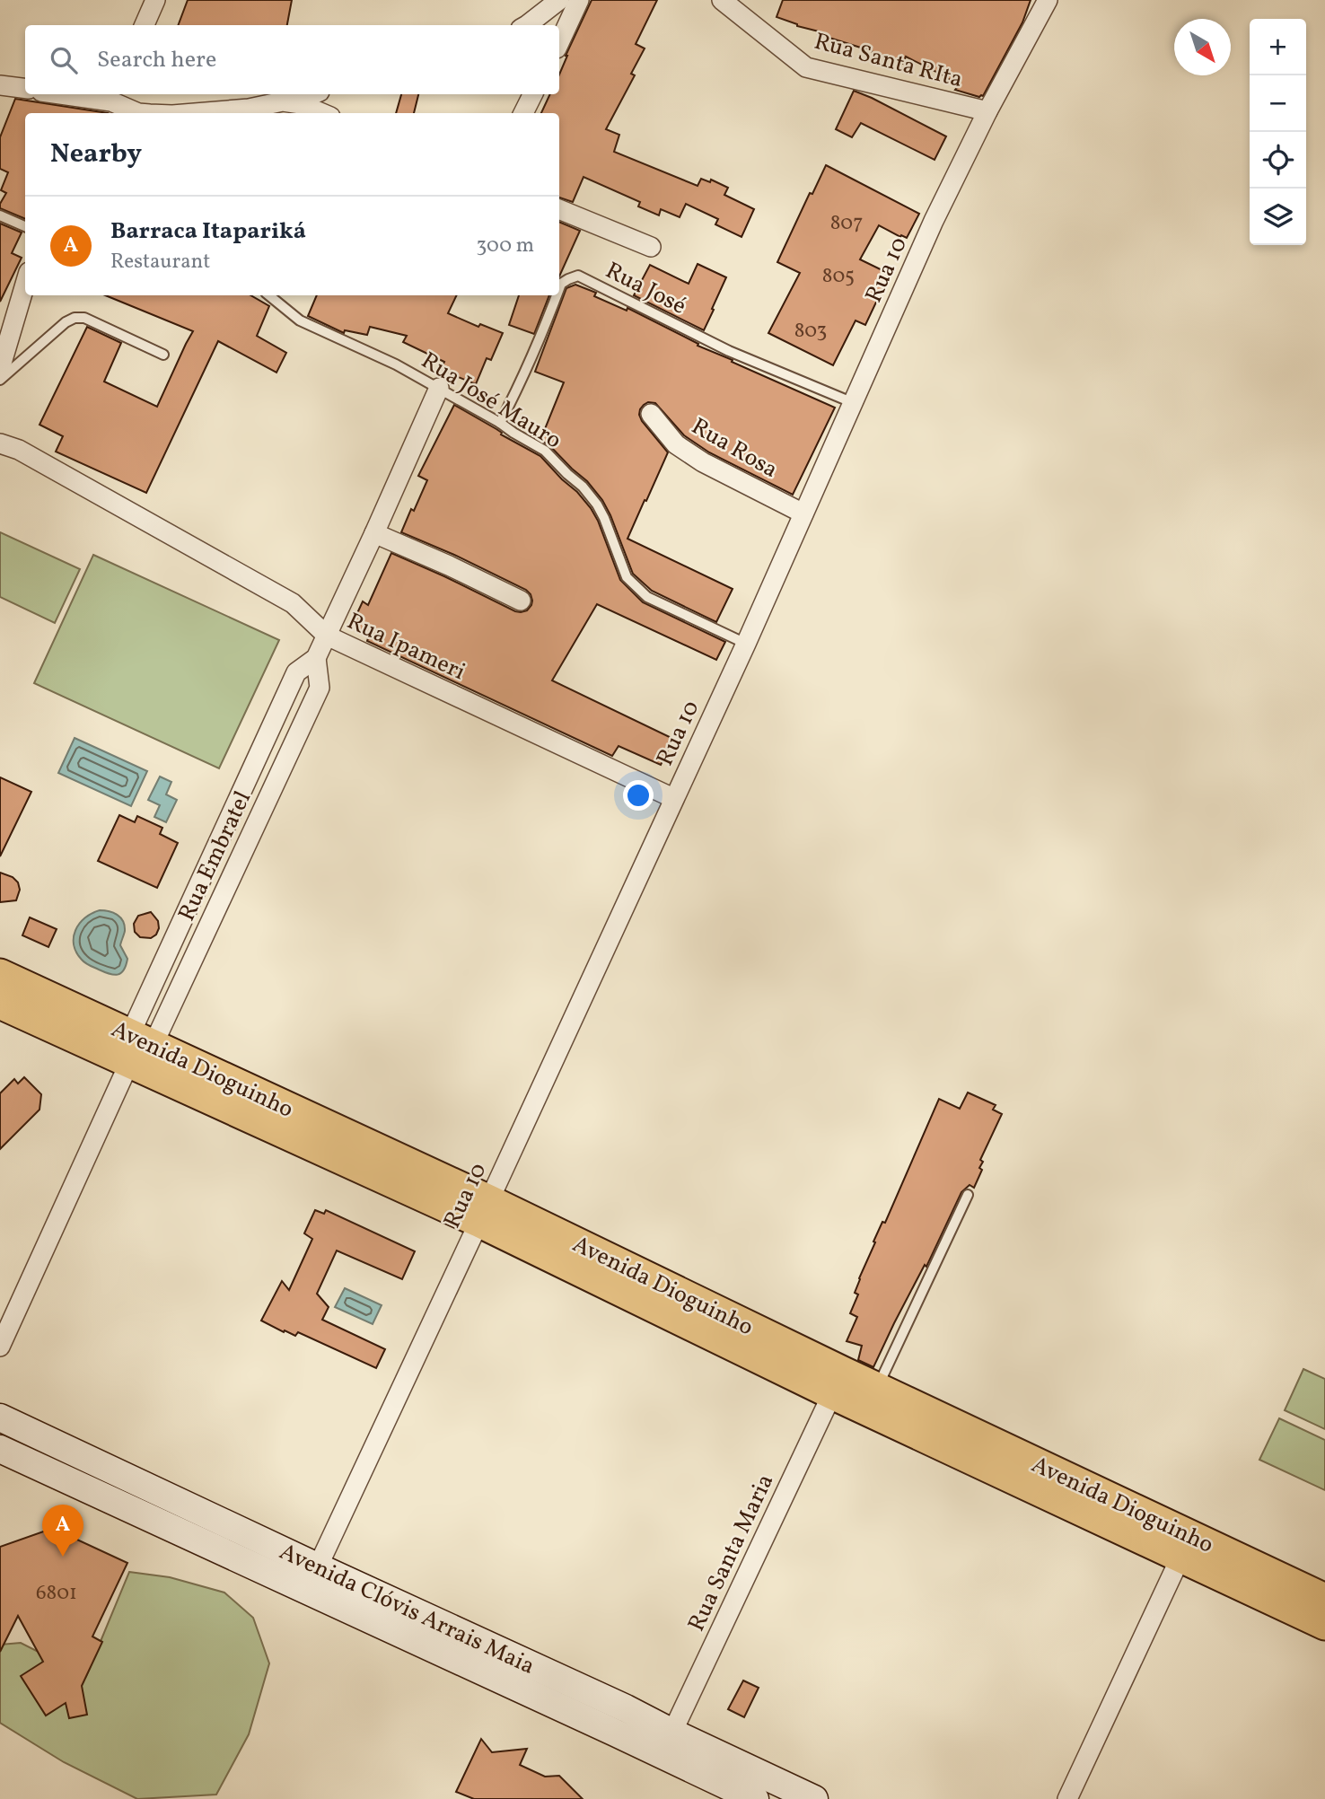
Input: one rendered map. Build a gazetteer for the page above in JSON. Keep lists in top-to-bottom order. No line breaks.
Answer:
{"streets":{"main road":["Avenida Dioguinho","Avenida Clóvis Arrais Maia"],"street":["Rua Santa RIta","Rua 10","Rua Rosa","Rua Ipameri","Rua Embratel","Rua Santa Maria"],"lane":["Rua José","Rua José Mauro"]},"crossings":[["Rua Santa RIta","Rua 10"],["Rua 10","Rua José"],["Rua 10","Rua José Mauro"],["Rua 10","Rua Rosa"],["Rua 10","Rua Ipameri"],["Rua 10","Avenida Dioguinho"],["Rua 10","Avenida Clóvis Arrais Maia"],["Rua José","Rua José Mauro"],["Rua José Mauro","Rua Embratel"],["Rua Ipameri","Rua Embratel"],["Rua Embratel","Avenida Dioguinho"],["Avenida Dioguinho","Rua Santa Maria"],["Rua Santa Maria","Avenida Clóvis Arrais Maia"]],"house_numbers":["807","805","803","6801"],"north":"bottom right","page":{"map_buttons":["+","−"],"search":"Search here","heading":"Nearby","list":[{"mark":"A","name":"Barraca Itapariká","note":"Restaurant","value":"300 m"}],"pins":"A"}}
